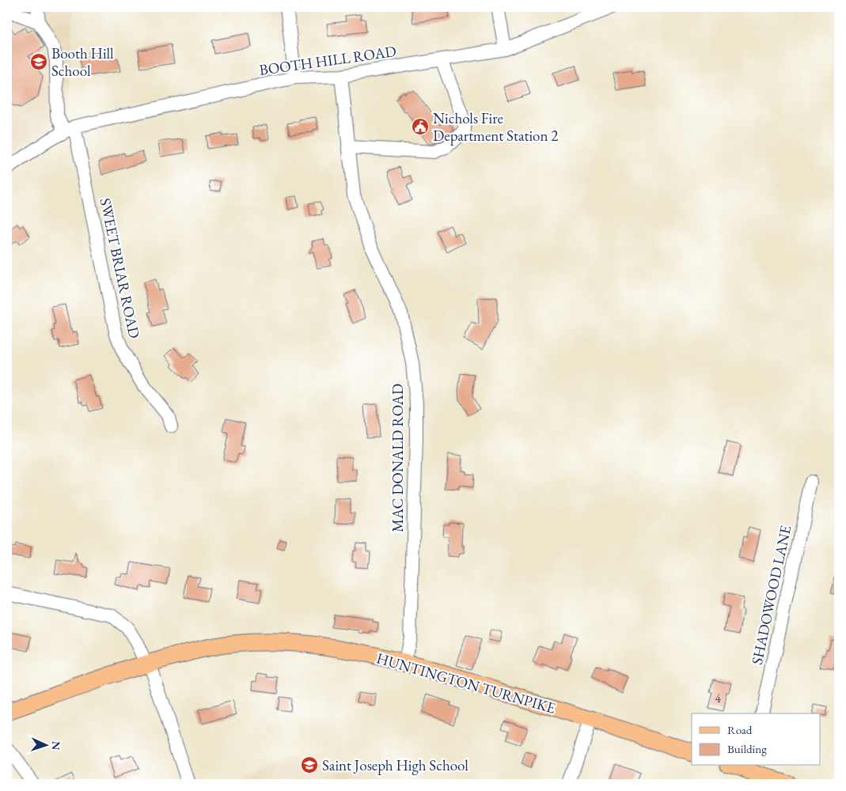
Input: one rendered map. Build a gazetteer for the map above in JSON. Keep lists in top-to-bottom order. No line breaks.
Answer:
{"streets":{"main road":["HUNTINGTON TURNPIKE"],"street":["BOOTH HILL ROAD","SWEET BRIAR ROAD","MAC DONALD ROAD","SHADOWOOD LANE"]},"crossings":[["BOOTH HILL ROAD","SWEET BRIAR ROAD"],["BOOTH HILL ROAD","MAC DONALD ROAD"],["MAC DONALD ROAD","HUNTINGTON TURNPIKE"]],"places":{"school or university":["Booth Hill School","Saint Joseph High School"],"public building":["Nichols Fire Department Station 2"]},"house_numbers":["4"],"legend":["Road","Building"],"north":"right"}
